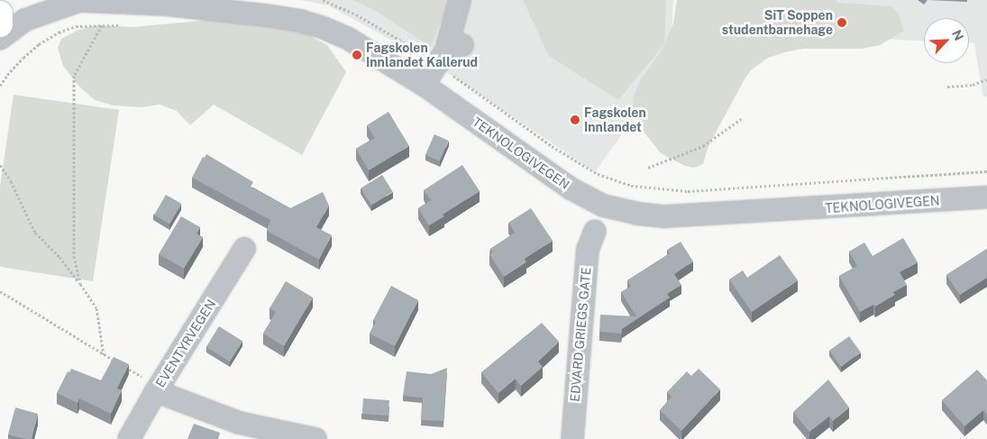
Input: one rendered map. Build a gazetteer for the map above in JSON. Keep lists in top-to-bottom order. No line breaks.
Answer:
{"streets":{"street":["TEKNOLOGIVEGEN","EDVARD GRIEGS GATE","EVENTYRVEGEN"]},"places":["SiT Soppen studentbarnehage","Fagskolen Innlandet Kallerud","Fagskolen Innlandet"],"north":"top right"}
